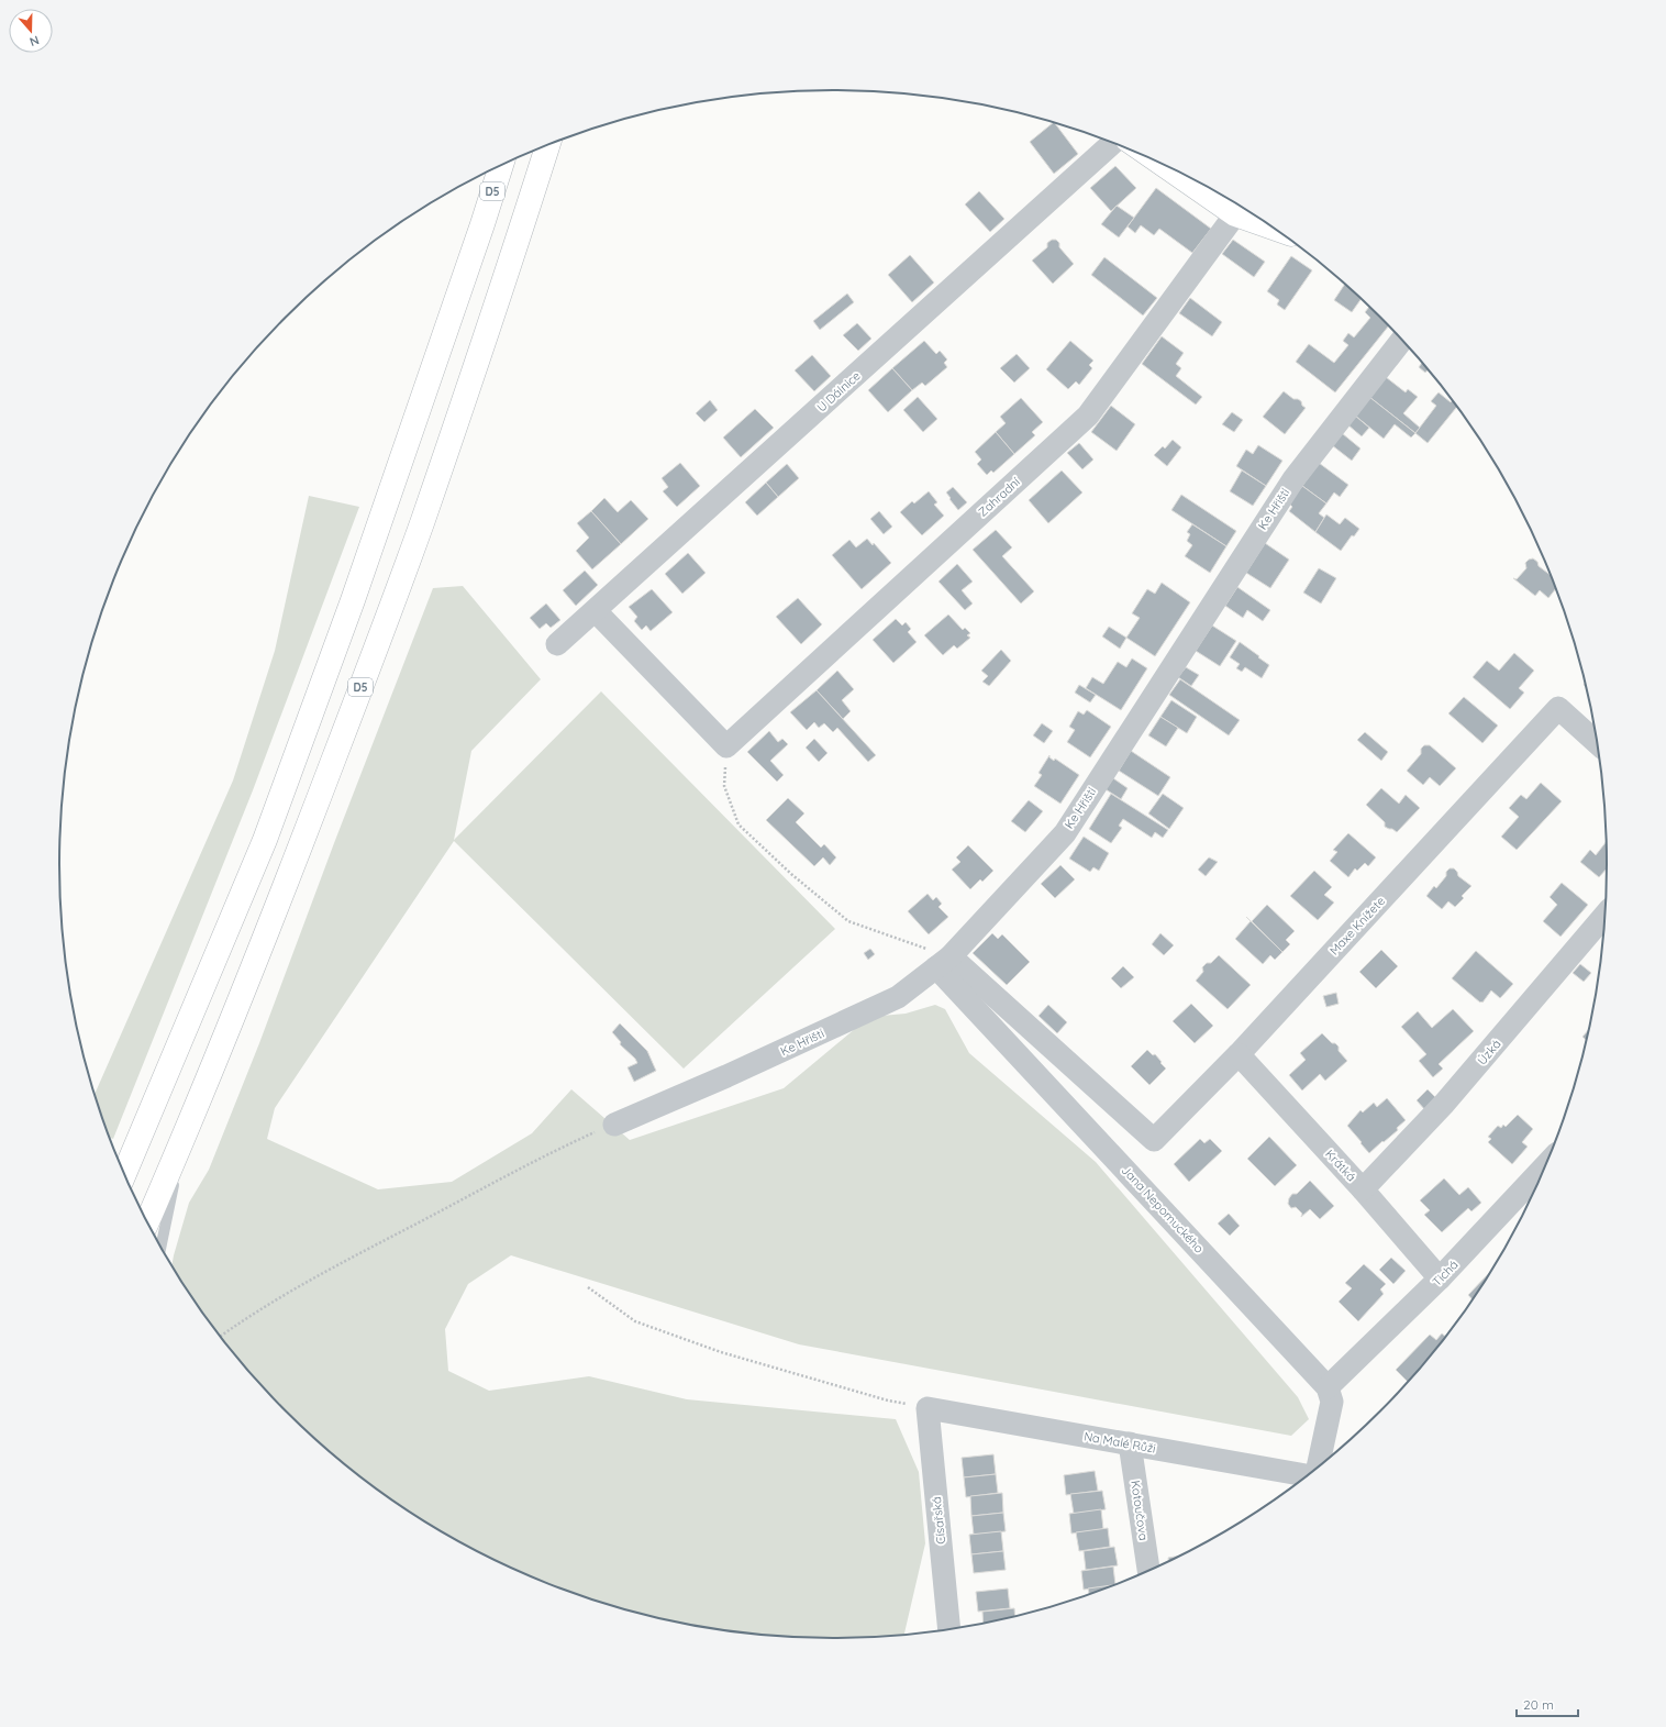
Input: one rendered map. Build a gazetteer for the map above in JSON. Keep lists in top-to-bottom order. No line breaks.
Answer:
{"streets":{"main road":["D5"],"street":["U Dálnice","Zahradní","Ke Hřišti","Maxe Knížete","Úzká","Krátká","Jana Nepomuckého","Tichá","Na Malé Růži","Kotoučova","Císařská"]},"crossings":[["Ke Hřišti","Maxe Knížete"],["Ke Hřišti","Jana Nepomuckého"],["Maxe Knížete","Krátká"],["Maxe Knížete","Jana Nepomuckého"],["Úzká","Krátká"],["Krátká","Tichá"],["Jana Nepomuckého","Tichá"],["Na Malé Růži","Kotoučova"],["Na Malé Růži","Císařská"]],"scale_bar":"20 m","north":"bottom"}
